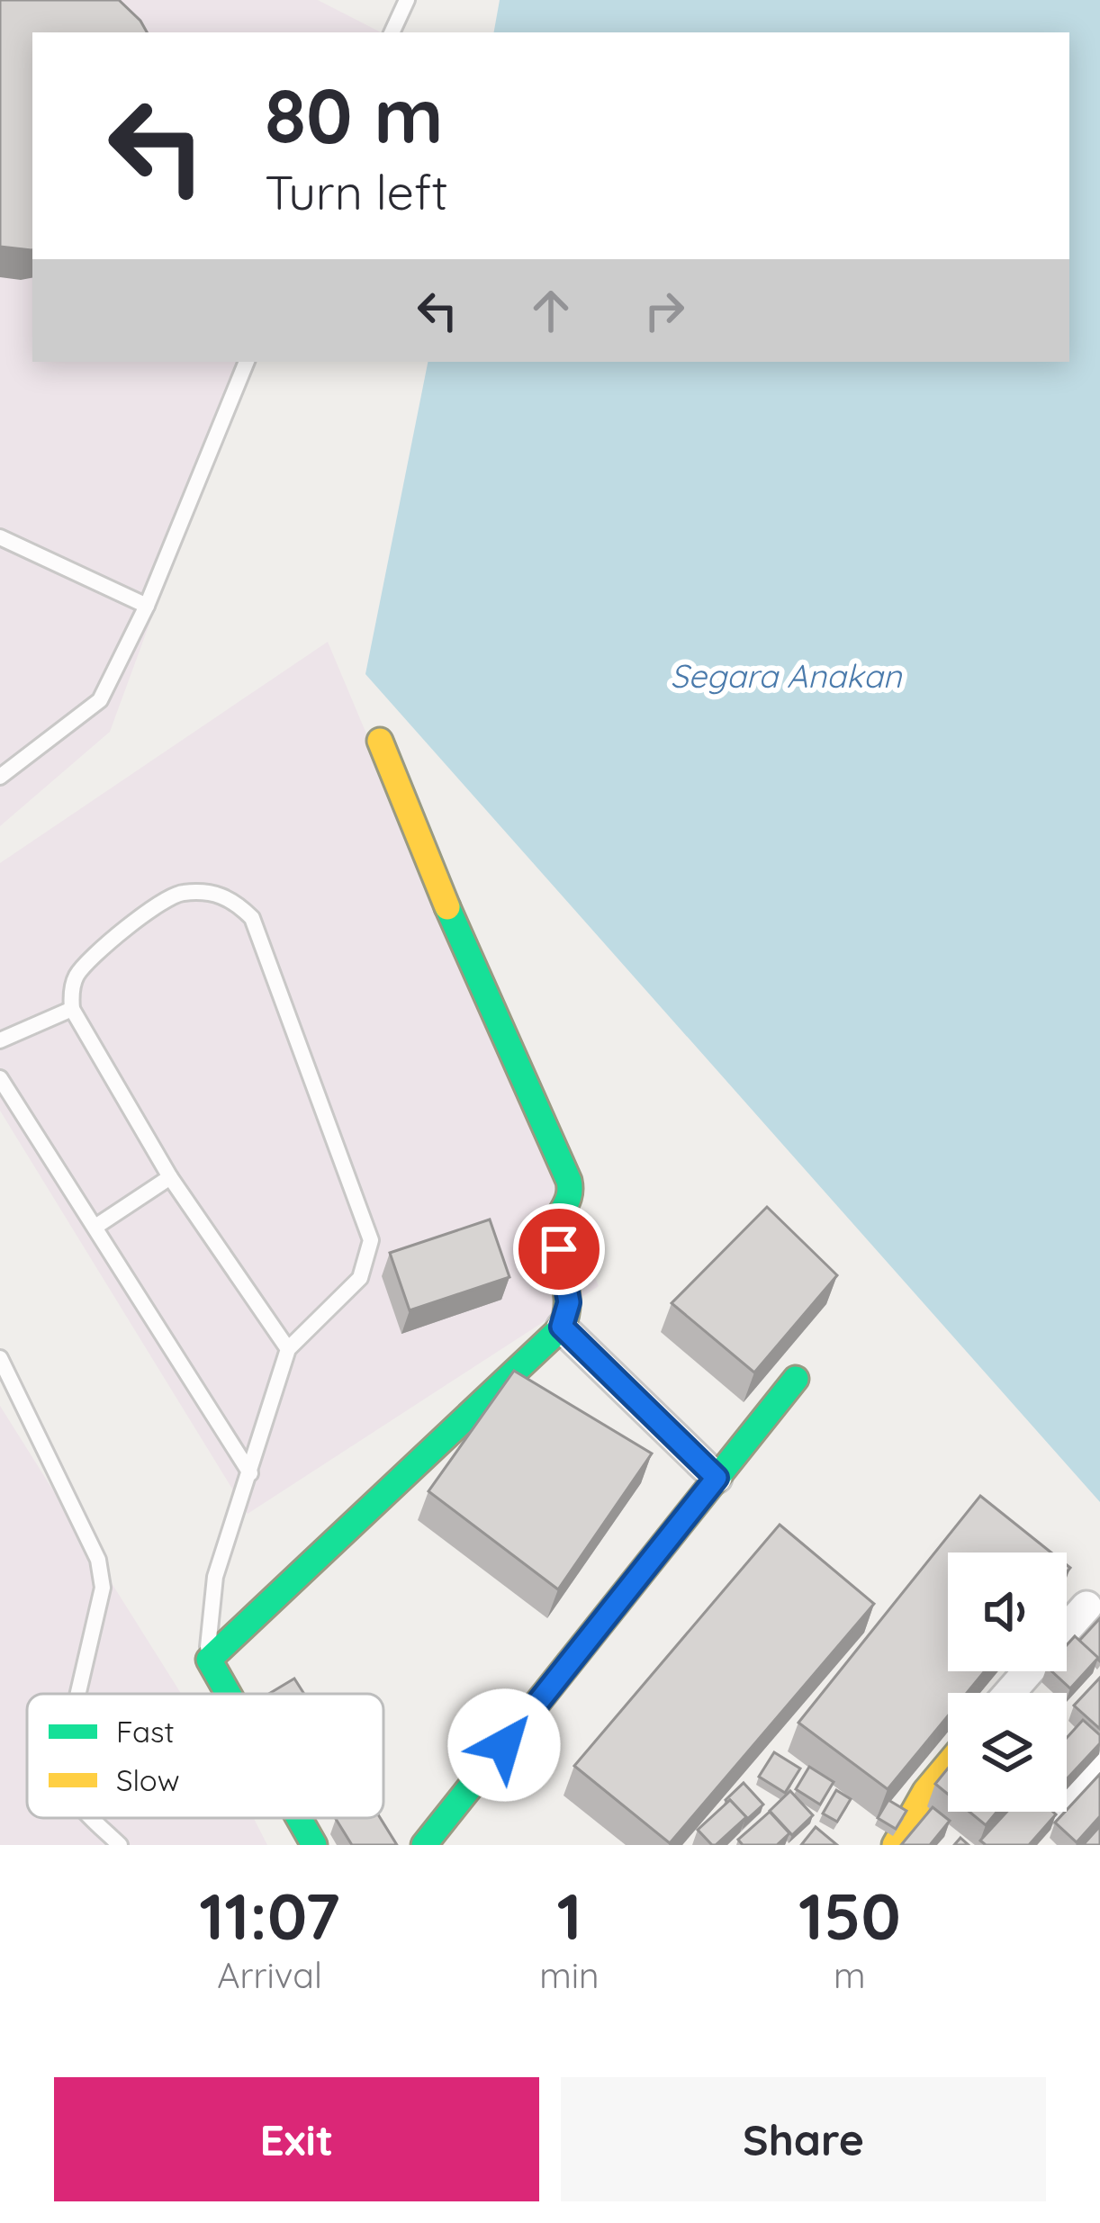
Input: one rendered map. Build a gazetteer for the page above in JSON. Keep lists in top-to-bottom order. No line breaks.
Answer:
{"water":["Segara Anakan"],"legend":["Fast","Slow"],"page":{"turn":["80 m","Turn left"],"eta":["11:07","Arrival","1","min","150","m"],"buttons":["Exit","Share"]}}
